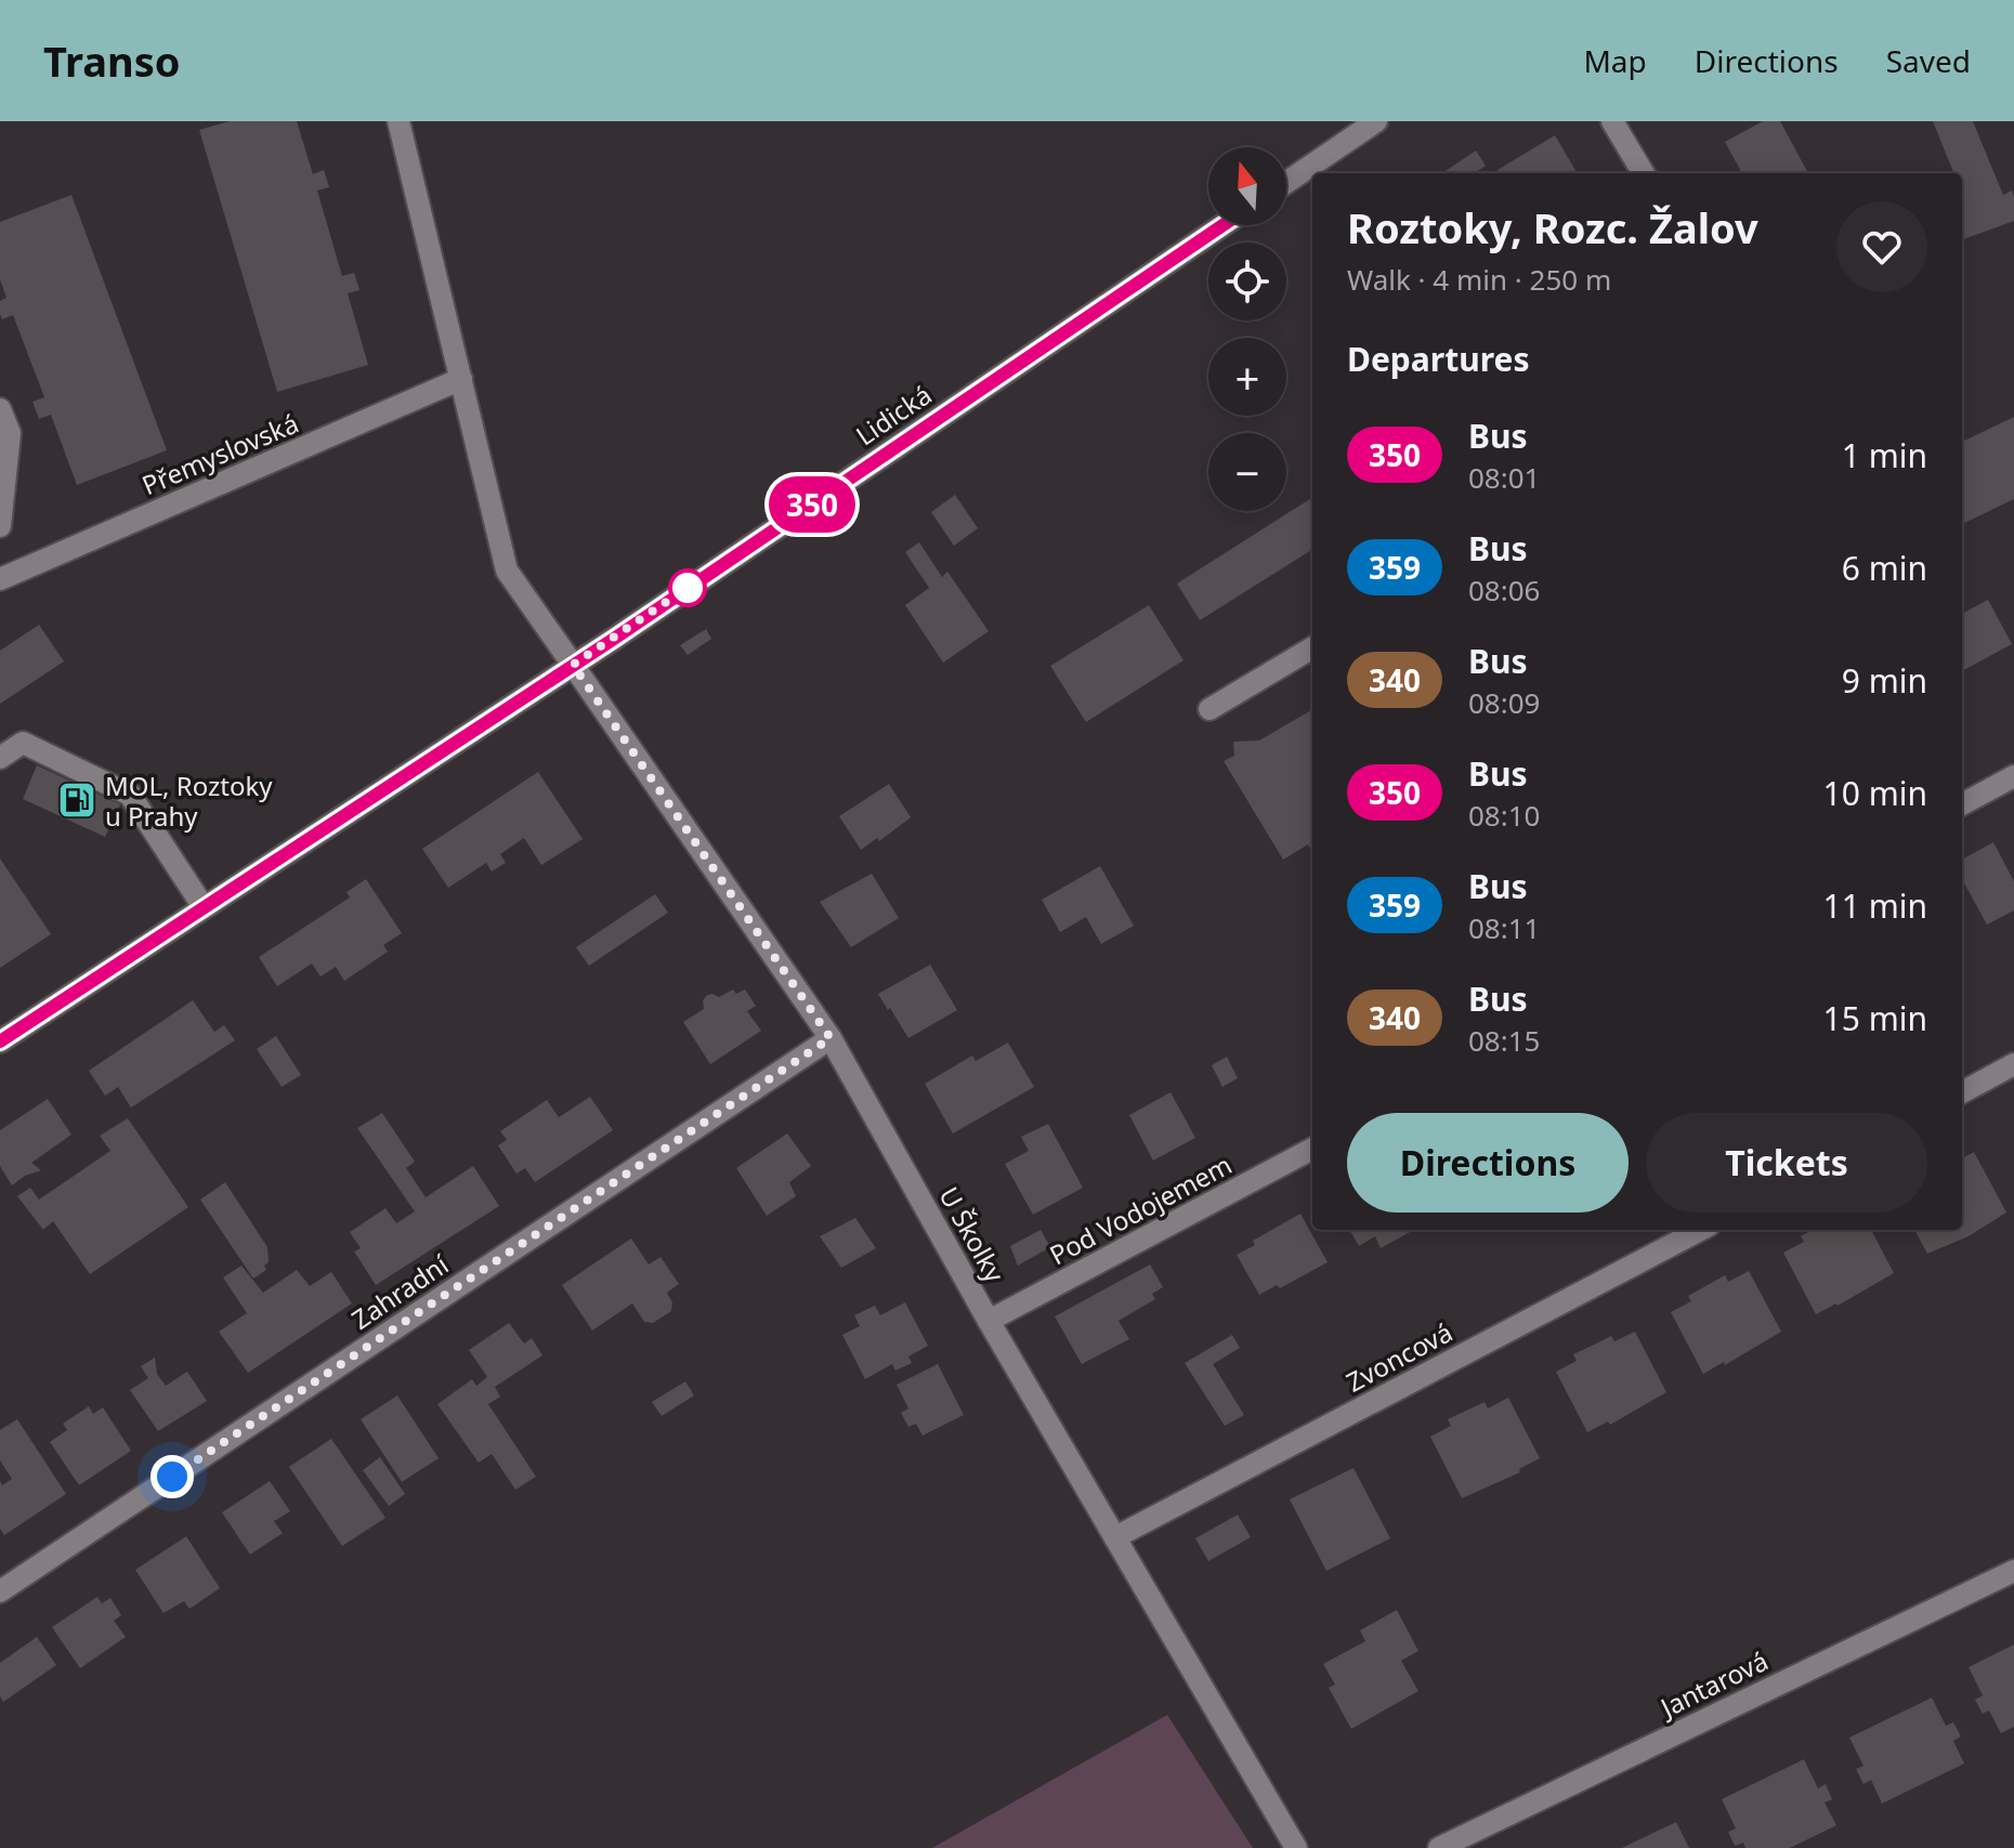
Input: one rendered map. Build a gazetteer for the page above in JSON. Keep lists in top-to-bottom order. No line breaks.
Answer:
{"streets":{"street":["Lidická","Přemyslovská","Pod Vodojemem","U Školky","Zahradní","Zvoncová","Jantarová"]},"crossings":[["Lidická","U Školky"],["Pod Vodojemem","U Školky"],["U Školky","Zahradní"],["U Školky","Zvoncová"]],"places":{"fuel station":["MOL, Roztoky u Prahy"]},"lines":["bus line 350"],"north":"top","page":{"header":"Transo","nav":["Map","Directions","Saved"],"on_map":"350","map_buttons":["+","−"],"heading":[["Roztoky, Rozc. Žalov","Walk · 4 min · 250 m"],"Departures"],"list":[{"mark":"350","name":"Bus","note":"08:01","value":"1 min"},{"mark":"359","name":"Bus","note":"08:06","value":"6 min"},{"mark":"340","name":"Bus","note":"08:09","value":"9 min"},{"mark":"350","name":"Bus","note":"08:10","value":"10 min"},{"mark":"359","name":"Bus","note":"08:11","value":"11 min"},{"mark":"340","name":"Bus","note":"08:15","value":"15 min"}],"buttons":["Directions","Tickets"]}}
